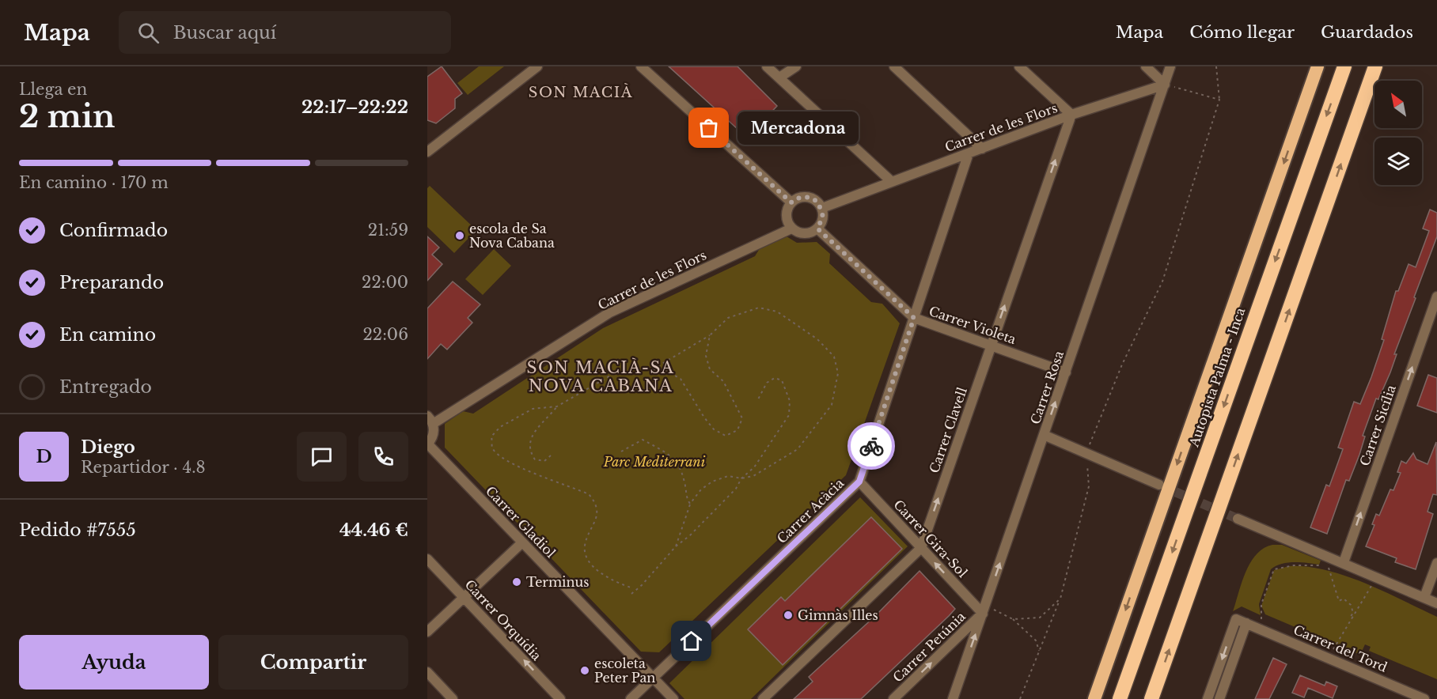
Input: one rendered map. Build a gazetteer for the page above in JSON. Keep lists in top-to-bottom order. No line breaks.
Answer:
{"streets":{"highway":["Autopista Palma - Inca"],"street":["Carrer de les Flors","Carrer Violeta","Carrer Rosa","Carrer Sicília","Carrer Clavell","Carrer Acàcia","Carrer Gladiol","Carrer Gira-Sol","Carrer Orquídia","Carrer Petúnia","Carrer del Tord"]},"crossings":[["Carrer de les Flors","Carrer Violeta"],["Carrer de les Flors","Carrer Rosa"],["Carrer de les Flors","Carrer Clavell"],["Carrer de les Flors","Carrer Acàcia"],["Carrer Violeta","Carrer Rosa"],["Carrer Violeta","Carrer Clavell"],["Carrer Violeta","Carrer Acàcia"],["Carrer Rosa","Carrer Gira-Sol"],["Carrer Rosa","Carrer Petúnia"],["Carrer Clavell","Carrer Gira-Sol"],["Carrer Acàcia","Carrer Gladiol"],["Carrer Acàcia","Carrer Gira-Sol"],["Carrer Gira-Sol","Carrer Petúnia"]],"one_way":["Carrer Rosa","Carrer Sicília","Carrer Clavell","Carrer Gira-Sol","Carrer Orquídia","Carrer Petúnia"],"districts":["SON MACIÀ","SON MACIÀ-SA NOVA CABANA"],"parks":["Parc Mediterrani"],"places":["Mercadona","escola de Sa Nova Cabana","Terminus","Gimnàs Illes","escoleta Peter Pan"],"north":"top left","page":{"header":"Mapa","search":"Buscar aquí","nav":["Mapa","Cómo llegar","Guardados"],"heading":["2 min","Llega en","22:17–22:22"],"panel":["Diego","Repartidor · 4.8","Pedido #7555","44.46 €"],"bubble":"Mercadona","bar":"En camino · 170 m","list":[["Confirmado","21:59"],["Preparando","22:00"],["En camino","22:06"],"Entregado"],"round":"D","buttons":["Ayuda","Compartir"]}}
